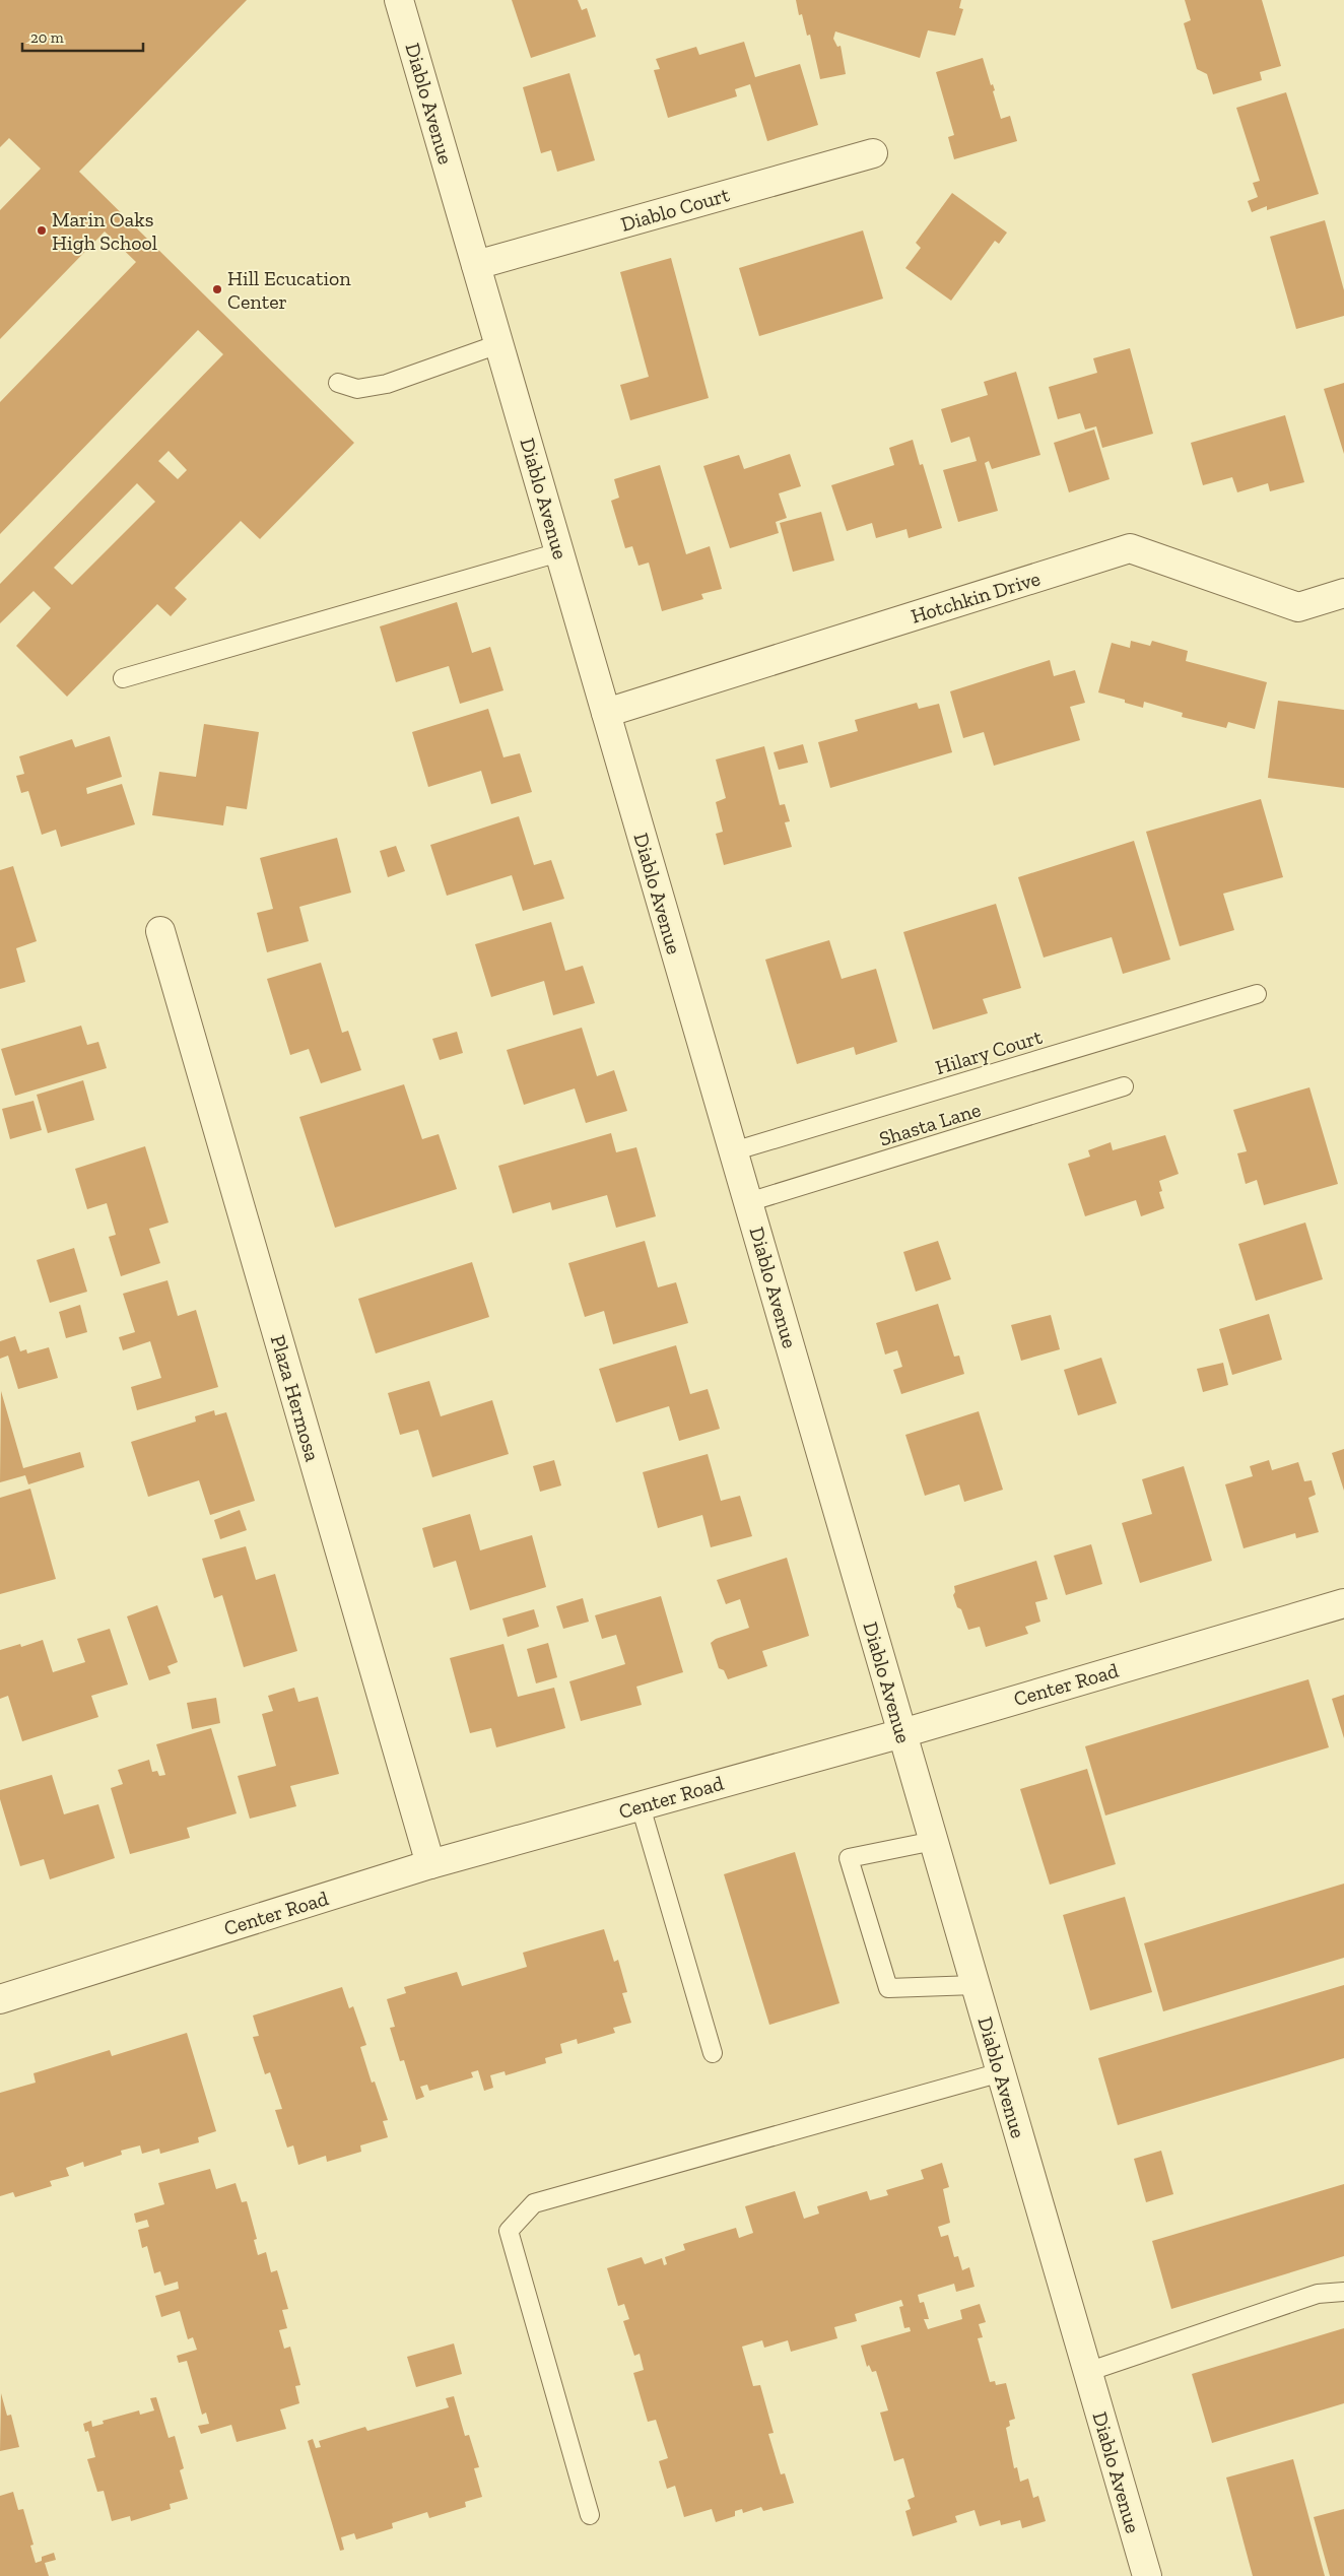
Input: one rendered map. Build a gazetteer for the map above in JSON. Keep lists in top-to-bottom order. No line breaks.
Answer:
{"streets":{"street":["Diablo Avenue","Diablo Court","Hotchkin Drive","Plaza Hermosa","Center Road"],"lane":["Hilary Court","Shasta Lane"]},"crossings":[["Diablo Avenue","Diablo Court"],["Diablo Avenue","Hotchkin Drive"],["Diablo Avenue","Hilary Court"],["Diablo Avenue","Shasta Lane"],["Diablo Avenue","Center Road"],["Plaza Hermosa","Center Road"]],"places":["Marin Oaks High School","Hill Ecucation Center"],"scale_bar":"20 m"}
